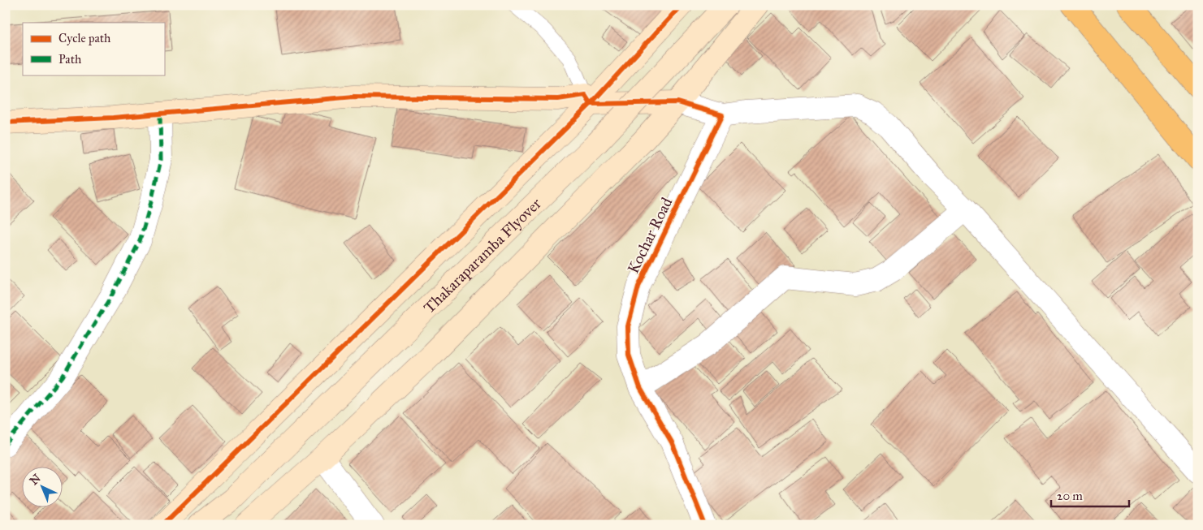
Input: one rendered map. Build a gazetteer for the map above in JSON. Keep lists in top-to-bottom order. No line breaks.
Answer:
{"streets":{"street":["Kochar Road","Thakaraparamba Flyover"]},"legend":["Cycle path","Path"],"scale_bar":"20 m","north":"top left"}
